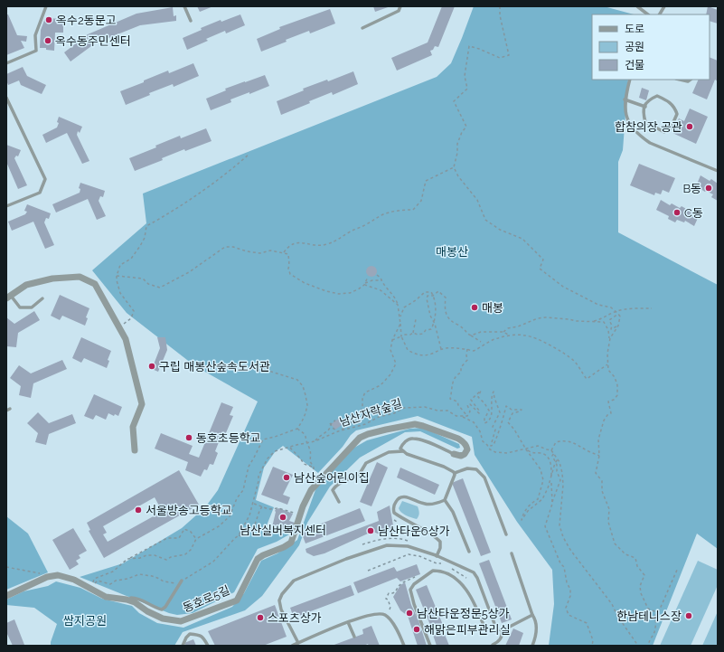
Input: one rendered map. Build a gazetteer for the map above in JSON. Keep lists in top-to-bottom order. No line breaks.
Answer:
{"streets":{"street":["동호로5길"],"path":["남산자락숲길"]},"parks":["매봉산","쌈지공원"],"places":["옥수2동문고","옥수동주민센터","합참의장 공관","B동","C동","매봉","구립 매봉산숲속도서관","동호초등학교","남산숲어린이집","서울방송고등학교","남산실버복지센터","남산타운6상가","남산타운정문5상가","한남테니스장","스포츠상가","해맑은피부관리실"],"legend":["도로","공원","건물"]}
